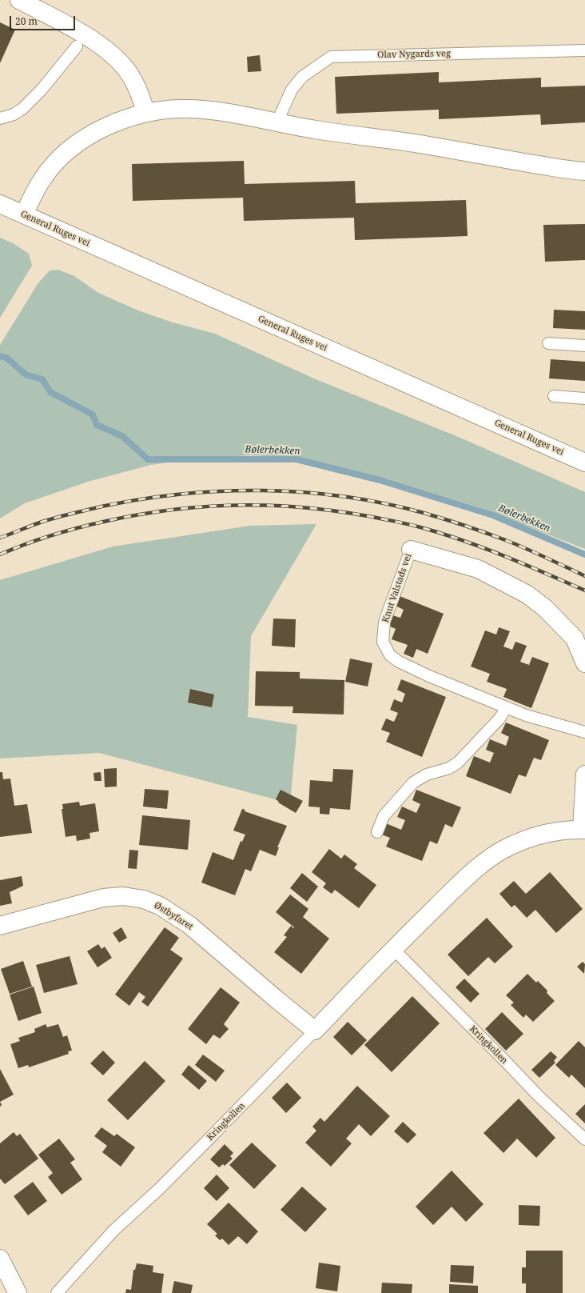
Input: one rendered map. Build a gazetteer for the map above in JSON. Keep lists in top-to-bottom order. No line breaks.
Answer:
{"streets":{"street":["General Ruges vei","Knut Valstads vei","Østbyfaret","Kringkollen"],"lane":["Olav Nygards veg"]},"crossings":[["Østbyfaret","Kringkollen"]],"water":["Bølerbekken"],"scale_bar":"20 m"}
